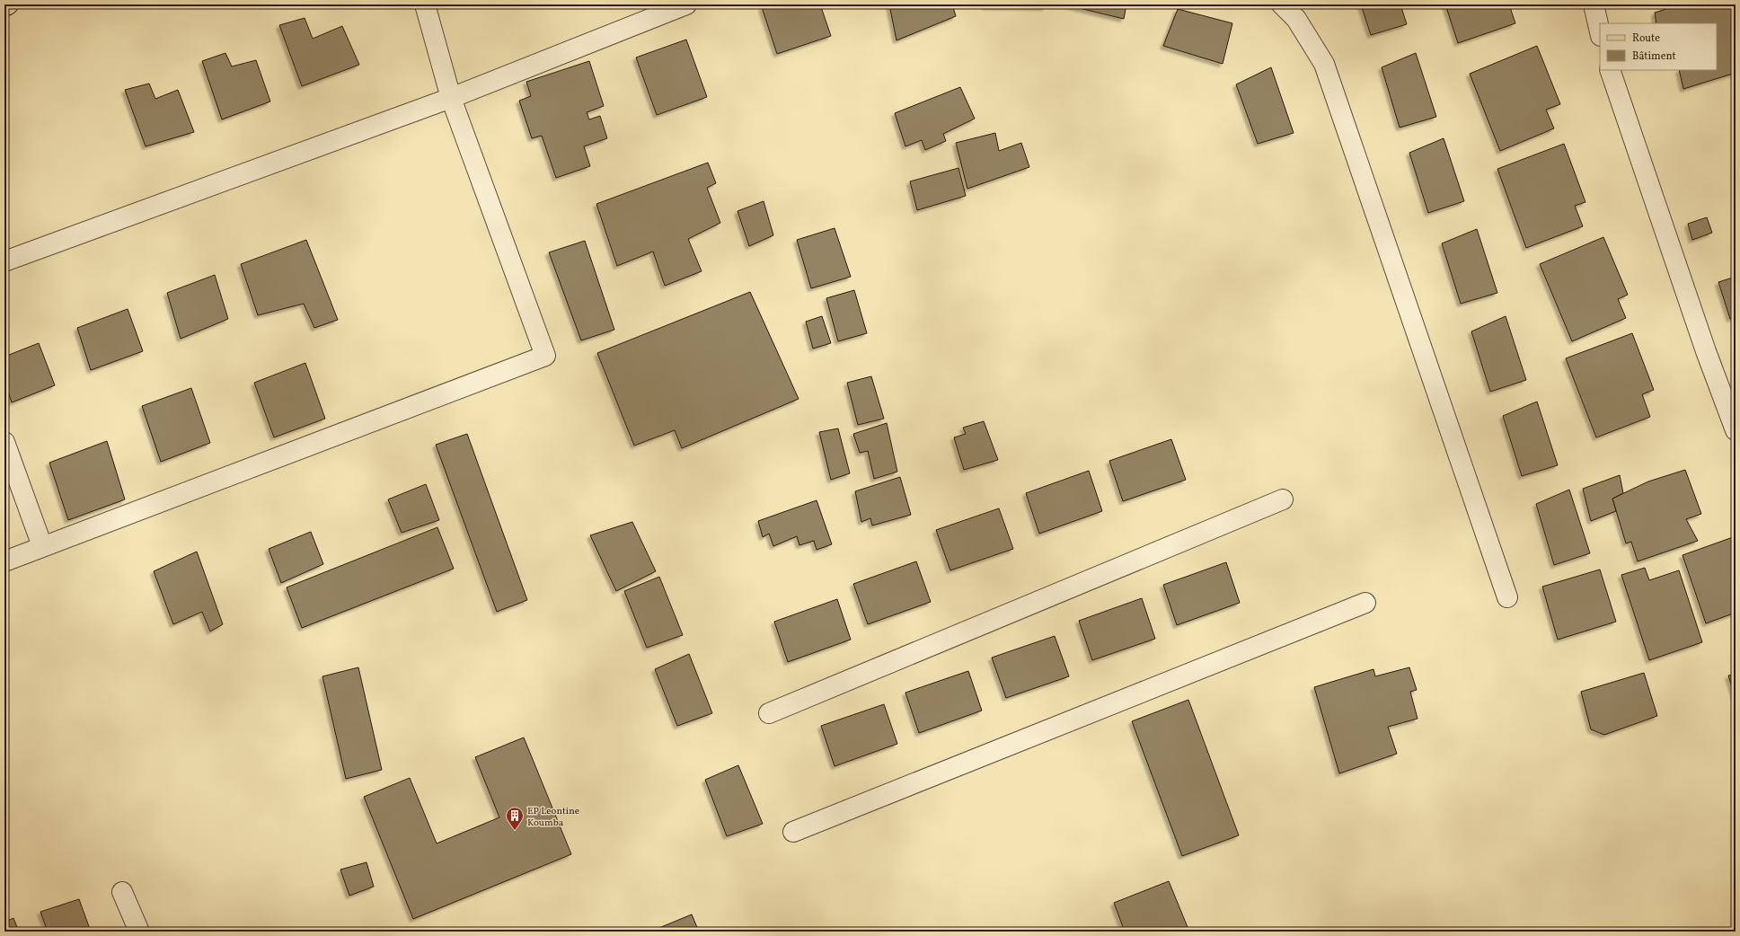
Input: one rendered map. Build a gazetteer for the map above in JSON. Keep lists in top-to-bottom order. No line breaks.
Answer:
{"places":{"building":["EP Leontine Koumba"]},"legend":["Route","Bâtiment"]}
